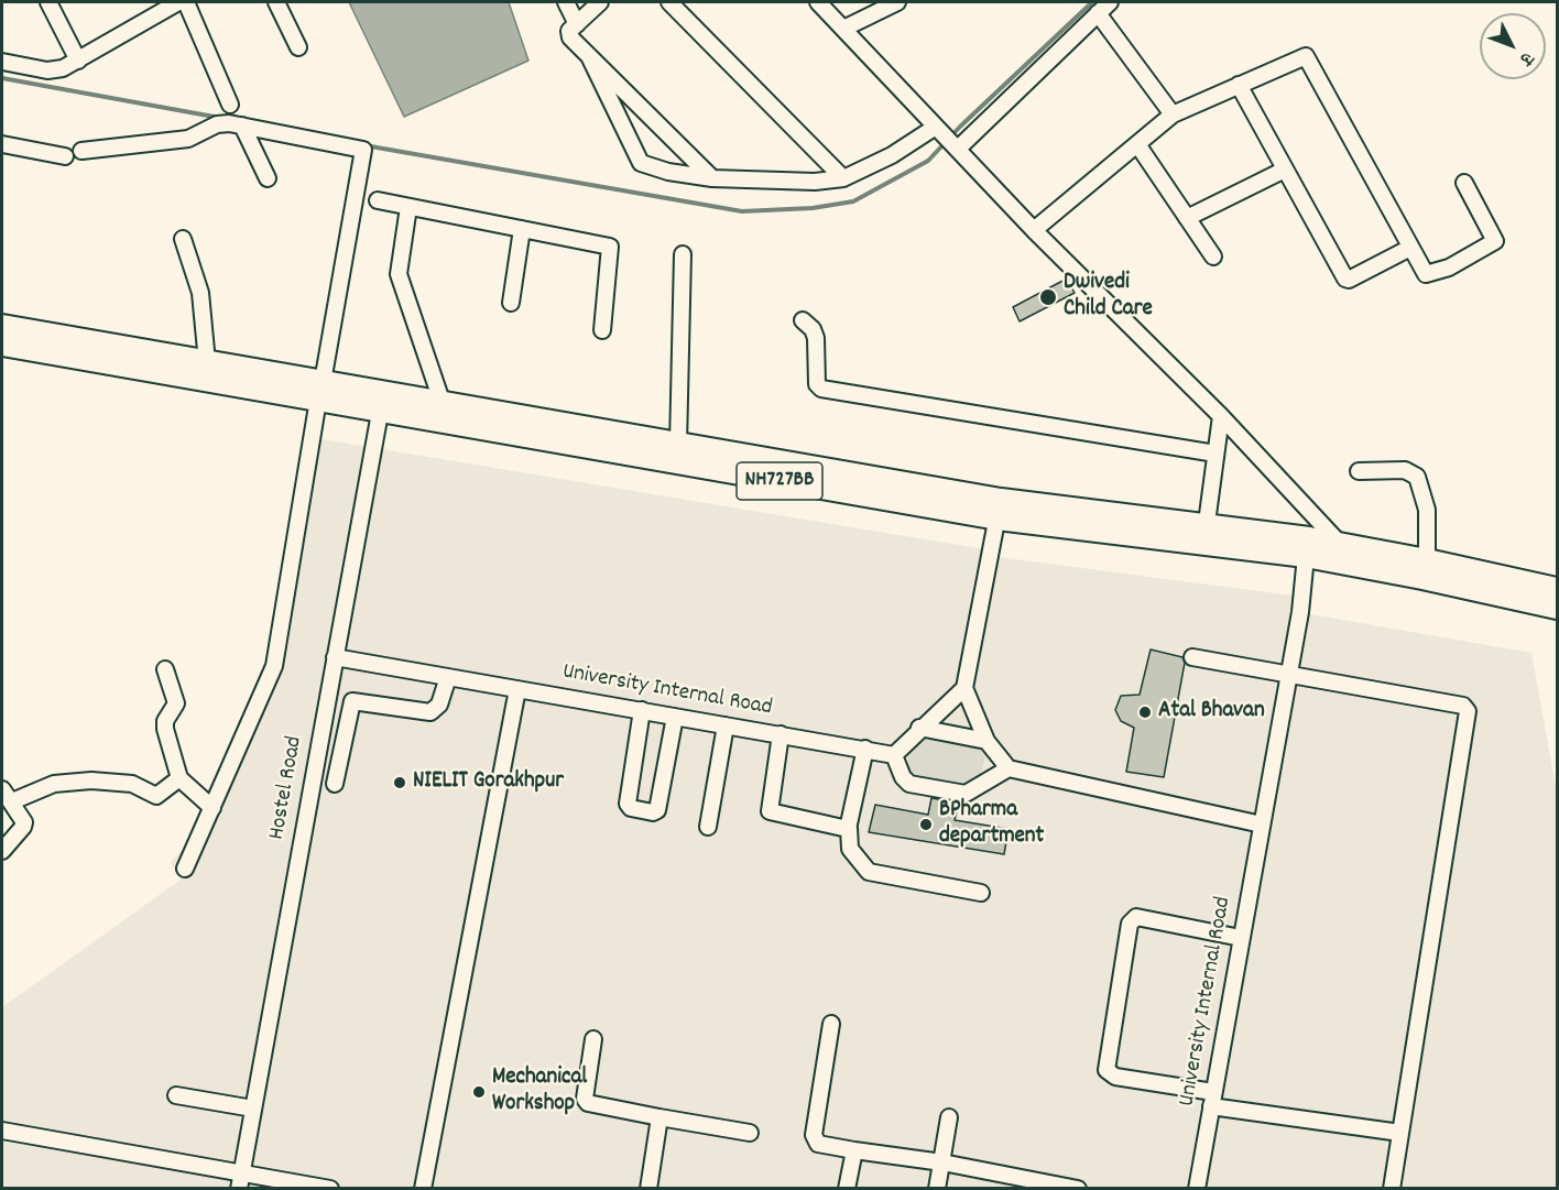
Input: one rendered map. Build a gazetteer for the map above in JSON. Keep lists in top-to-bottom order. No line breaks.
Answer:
{"streets":{"highway":["NH727BB"],"street":["University Internal Road","Hostel Road"]},"crossings":[["NH727BB","University Internal Road"],["NH727BB","Hostel Road"],["University Internal Road","Hostel Road"]],"places":["Dwivedi Child Care","Atal Bhavan","NIELIT Gorakhpur","BPharma department","Mechanical Workshop"],"north":"bottom right"}
